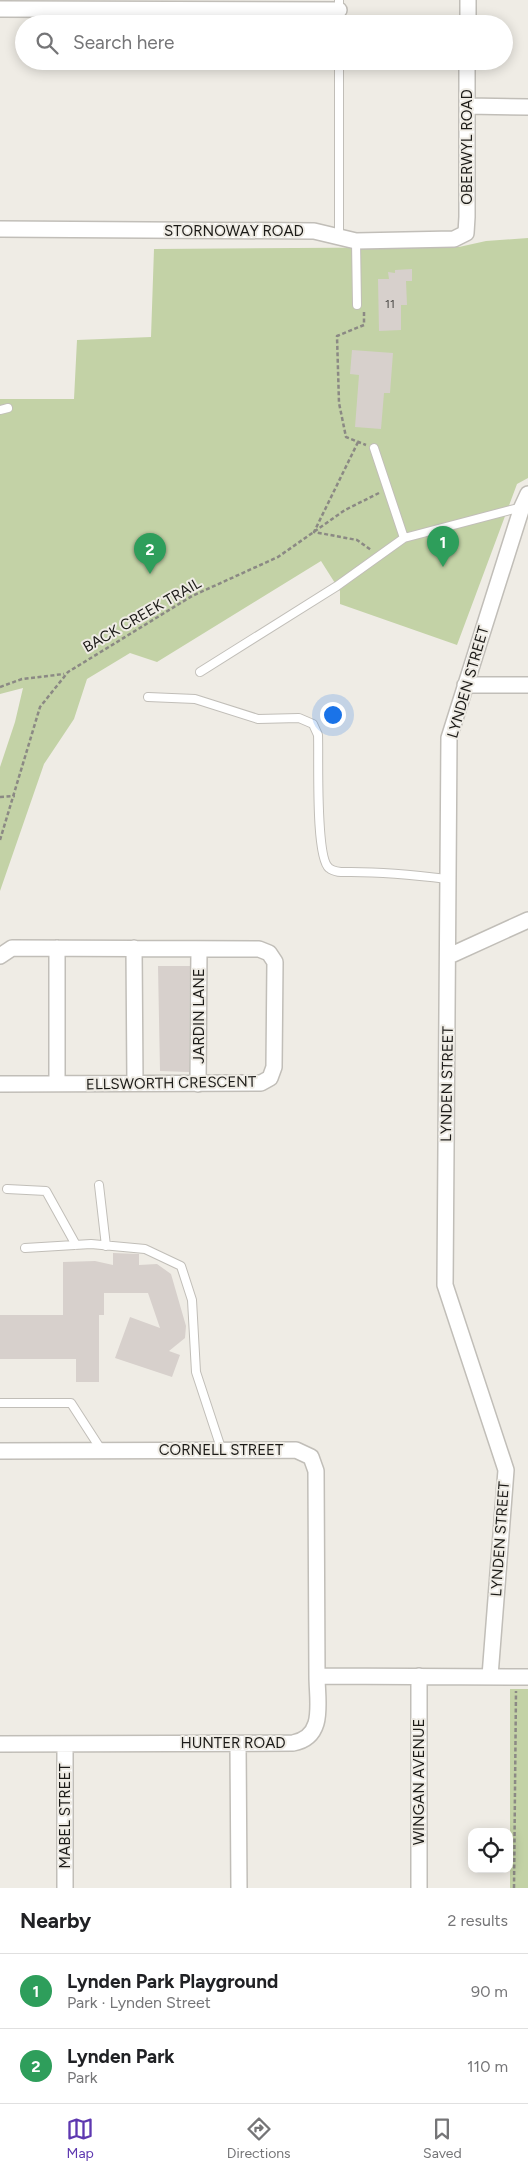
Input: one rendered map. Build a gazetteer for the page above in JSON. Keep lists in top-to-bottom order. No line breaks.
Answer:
{"streets":{"street":["OBERWYL ROAD","STORNOWAY ROAD","LYNDEN STREET","JARDIN LANE","ELLSWORTH CRESCENT","CORNELL STREET","HUNTER ROAD","WINGAN AVENUE","MABEL STREET"],"path":["BACK CREEK TRAIL"]},"crossings":[["OBERWYL ROAD","STORNOWAY ROAD"],["JARDIN LANE","ELLSWORTH CRESCENT"],["CORNELL STREET","HUNTER ROAD"],["HUNTER ROAD","MABEL STREET"]],"house_numbers":["11"],"page":{"search":"Search here","pins":["1","2"],"heading":["Nearby","2 results"],"list":[{"mark":"1","name":"Lynden Park Playground","note":"Park · Lynden Street","value":"90 m"},{"mark":"2","name":"Lynden Park","note":"Park","value":"110 m"}],"nav":["Map","Directions","Saved"]}}
